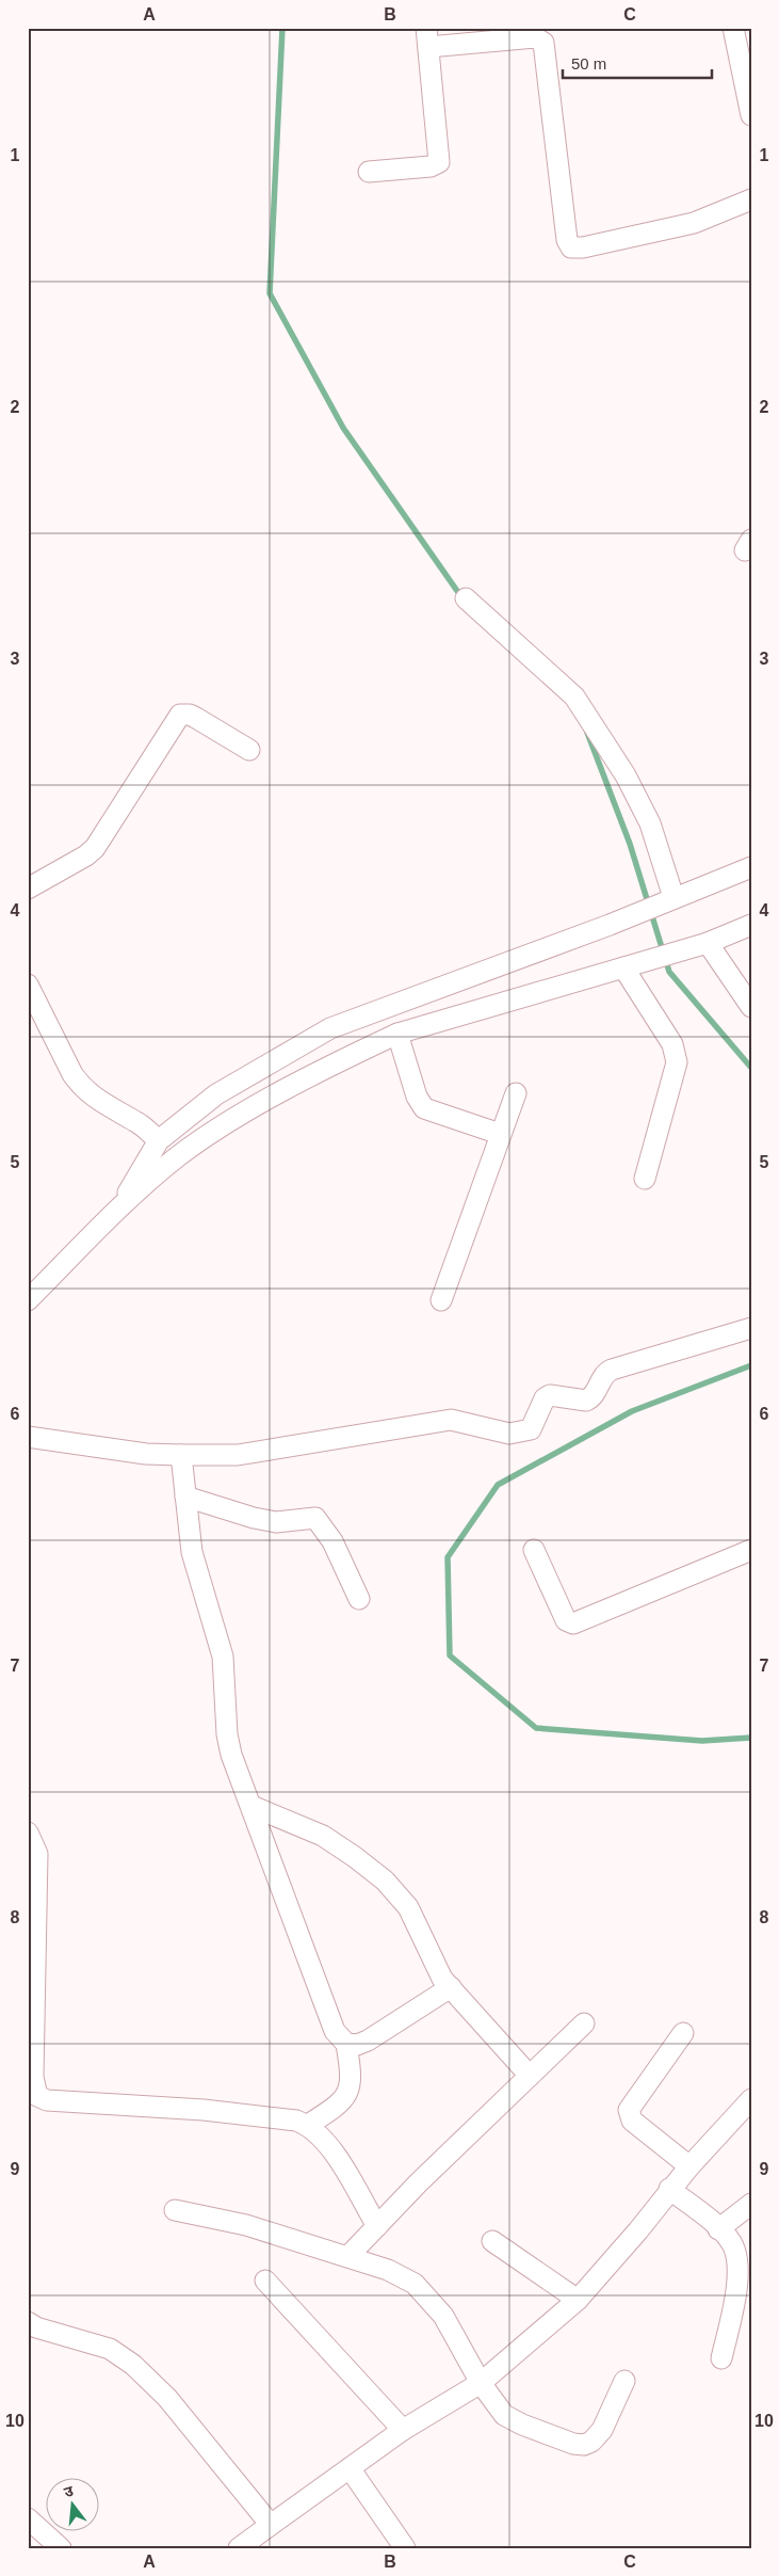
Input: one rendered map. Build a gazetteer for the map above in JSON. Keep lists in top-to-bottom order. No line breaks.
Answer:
{"scale_bar":"50 m","north":"top","grid":{"columns":["A","B","C"],"rows":["1","2","3","4","5","6","7","8","9","10"]}}
